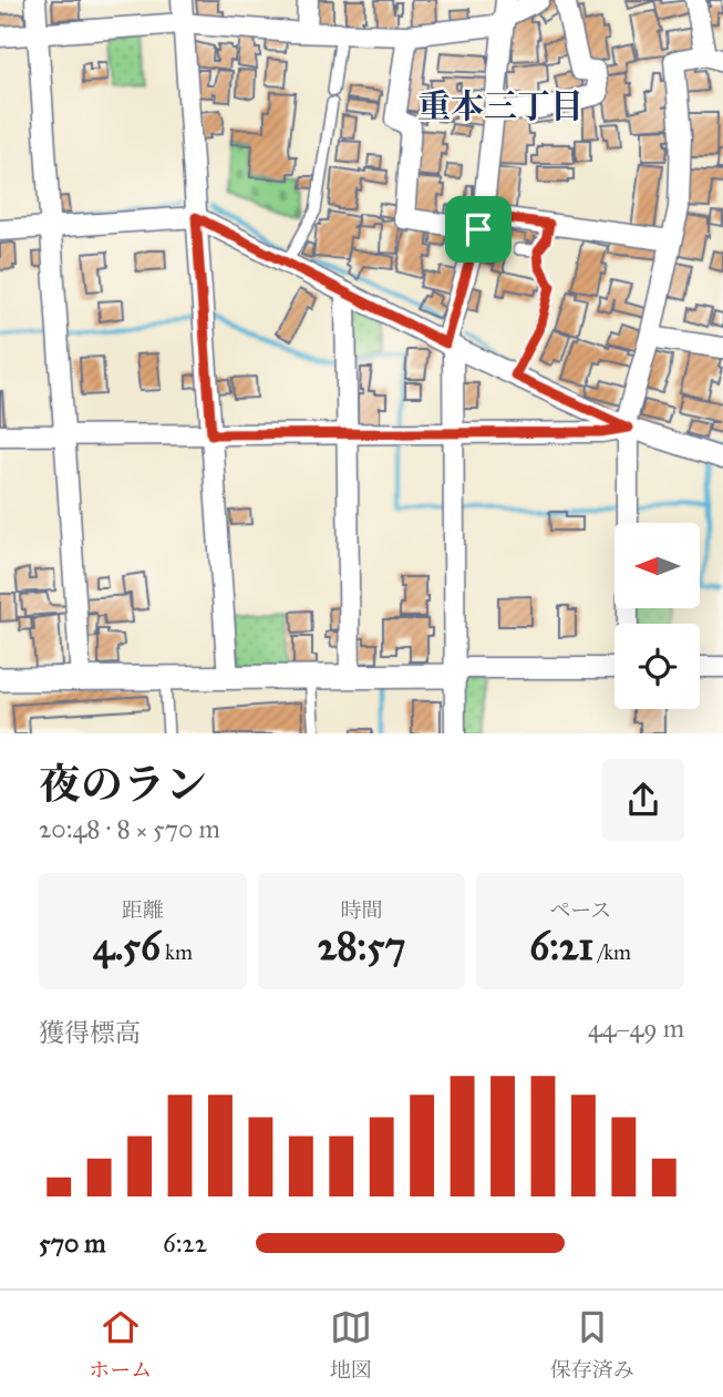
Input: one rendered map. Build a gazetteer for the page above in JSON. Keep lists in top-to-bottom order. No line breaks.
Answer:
{"districts":["重本三丁目"],"north":"left","page":{"heading":["夜のラン","20:48 · 8 × 570 m"],"stats":[["距離","4.56 km"],["時間","28:57"],["ペース","6:21 /km"]],"chart":["獲得標高","44–49 m"],"list":[{"name":"570 m","note":"6:22"}],"tabs":["ホーム","地図","保存済み"]}}
